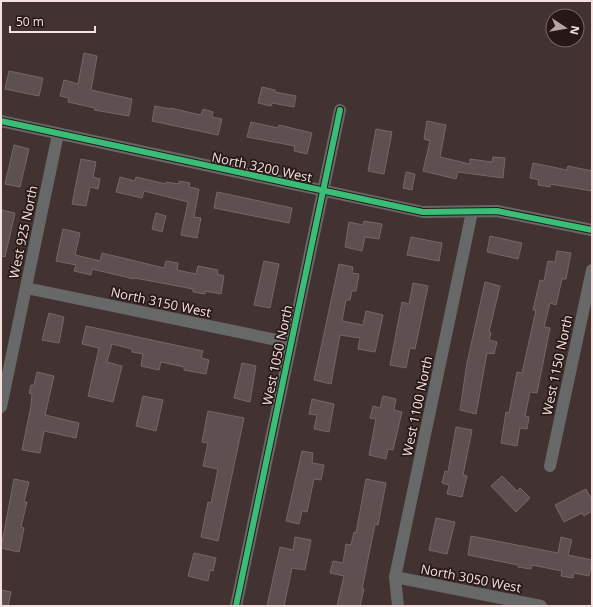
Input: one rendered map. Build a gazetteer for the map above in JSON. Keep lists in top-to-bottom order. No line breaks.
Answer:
{"streets":{"street":["North 3200 West","West 925 North","North 3150 West","West 1050 North","West 1150 North","West 1100 North","North 3050 West"]},"crossings":[["North 3200 West","West 925 North"],["North 3200 West","West 1050 North"],["North 3200 West","West 1100 North"],["West 925 North","North 3150 West"],["North 3150 West","West 1050 North"],["West 1100 North","North 3050 West"]],"scale_bar":"50 m","north":"right"}
